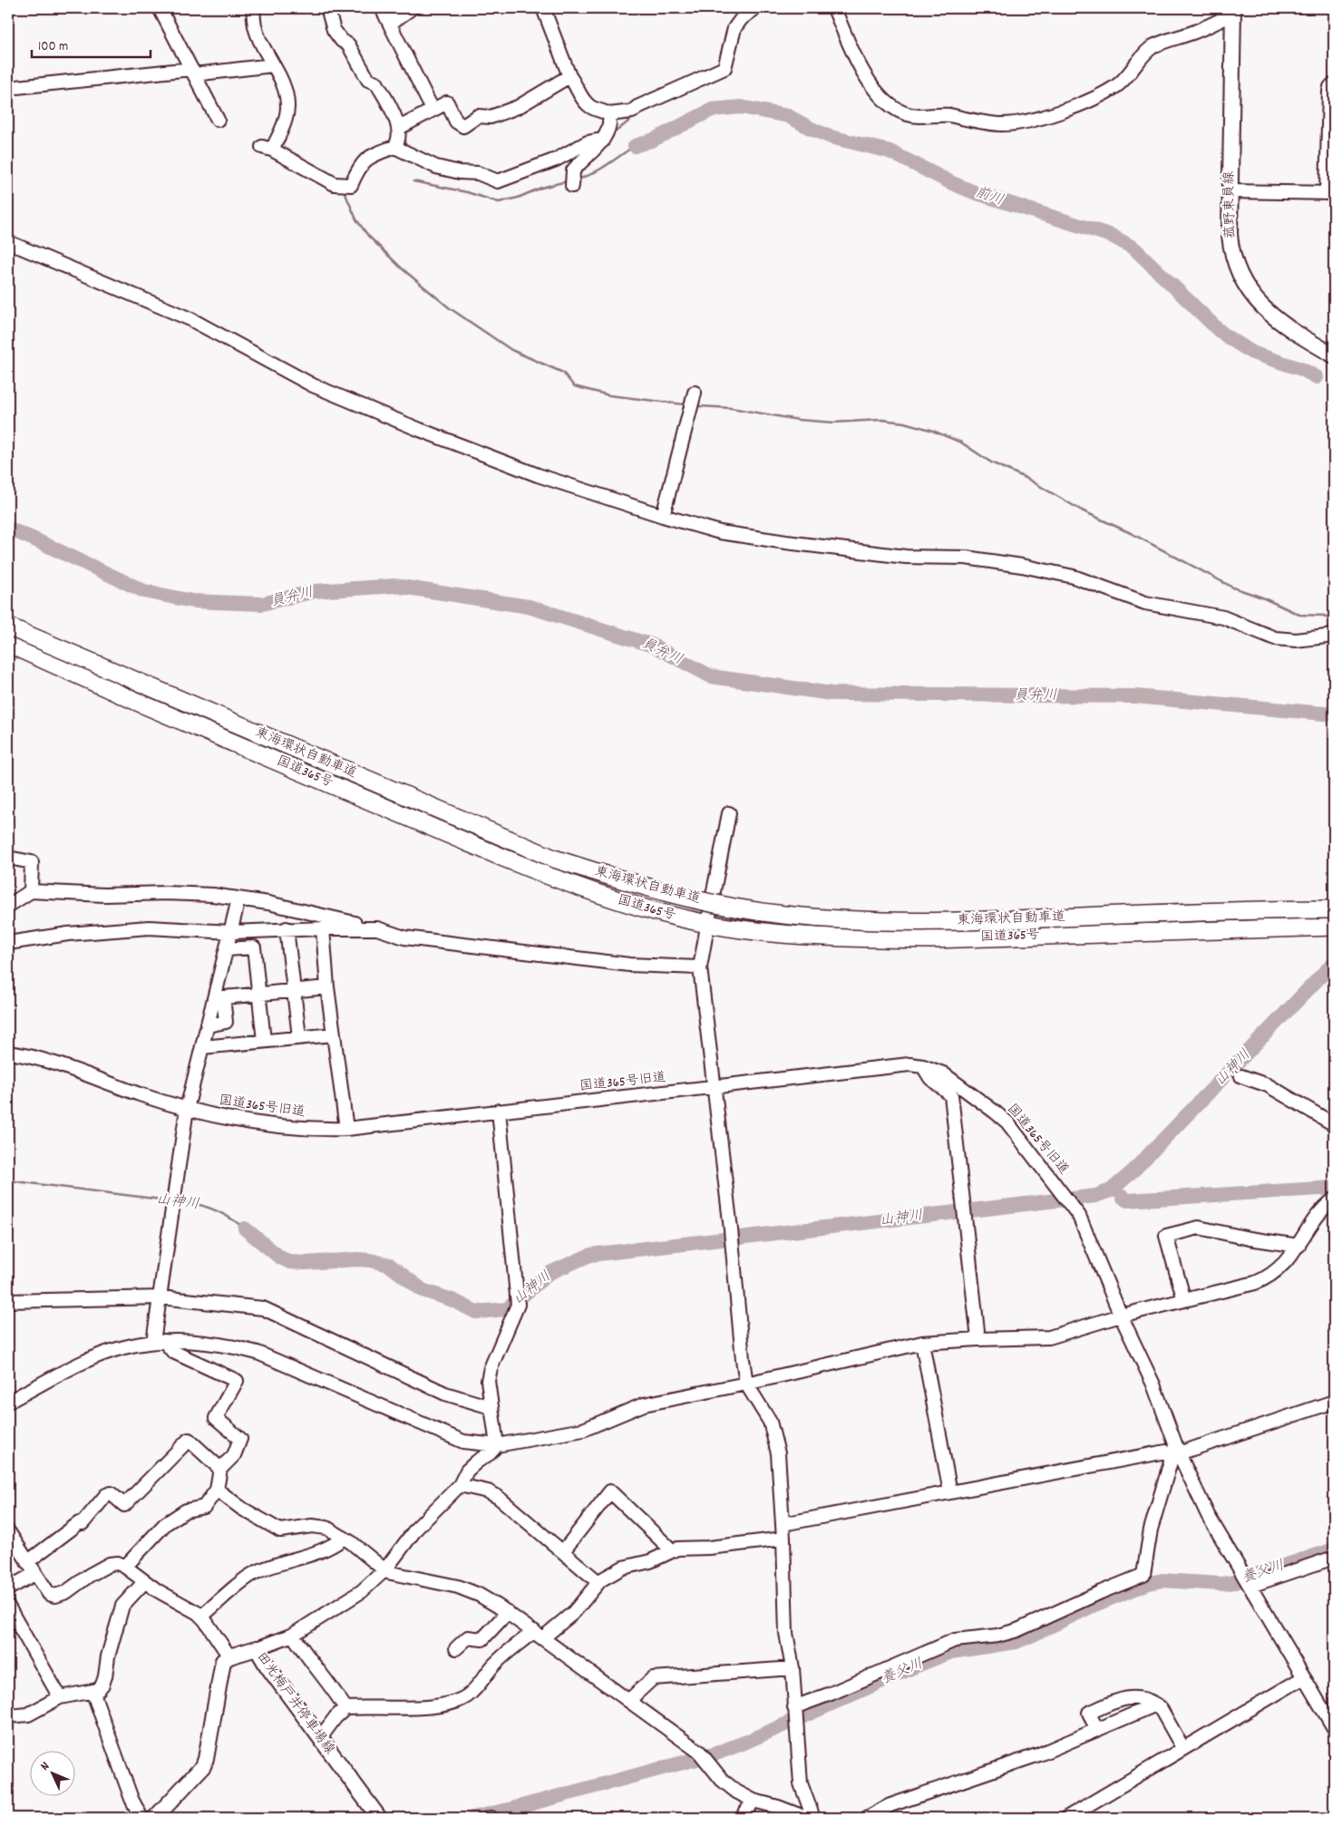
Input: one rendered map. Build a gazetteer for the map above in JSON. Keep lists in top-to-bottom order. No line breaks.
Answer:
{"streets":{"highway":["東海環状自動車道","国道365号"],"main road":["菰野東員線","田光梅戸井停車場線"],"street":["国道365号旧道"]},"water":["前川","員弁川","山神川","養父川"],"scale_bar":"100 m","north":"top left"}
